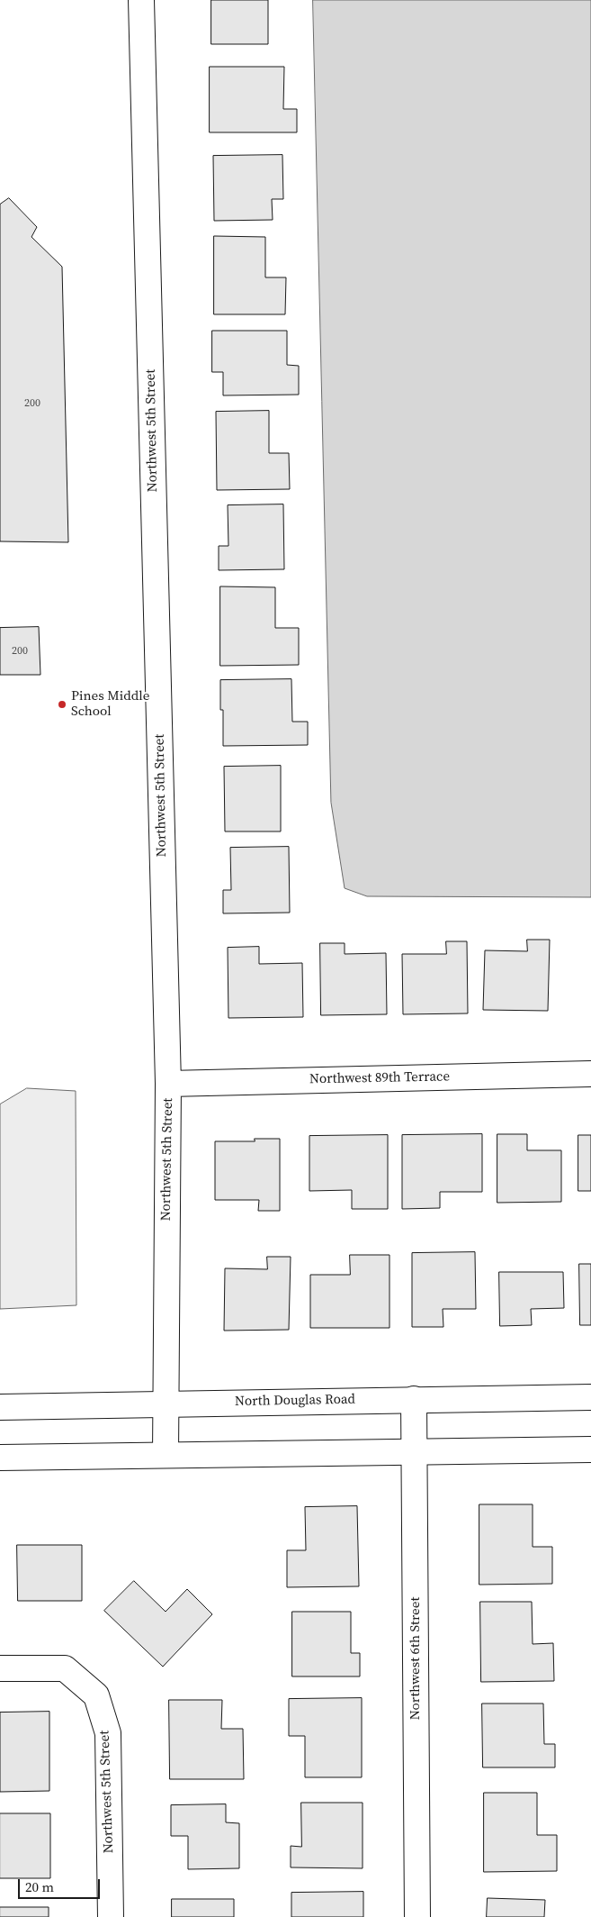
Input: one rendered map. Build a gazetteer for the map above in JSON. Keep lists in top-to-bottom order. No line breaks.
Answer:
{"streets":{"street":["Northwest 5th Street","Northwest 89th Terrace","North Douglas Road","Northwest 6th Street"]},"crossings":[["Northwest 5th Street","Northwest 89th Terrace"],["Northwest 5th Street","North Douglas Road"],["North Douglas Road","Northwest 6th Street"]],"places":["Pines Middle School"],"house_numbers":["200","200"],"scale_bar":"20 m"}
